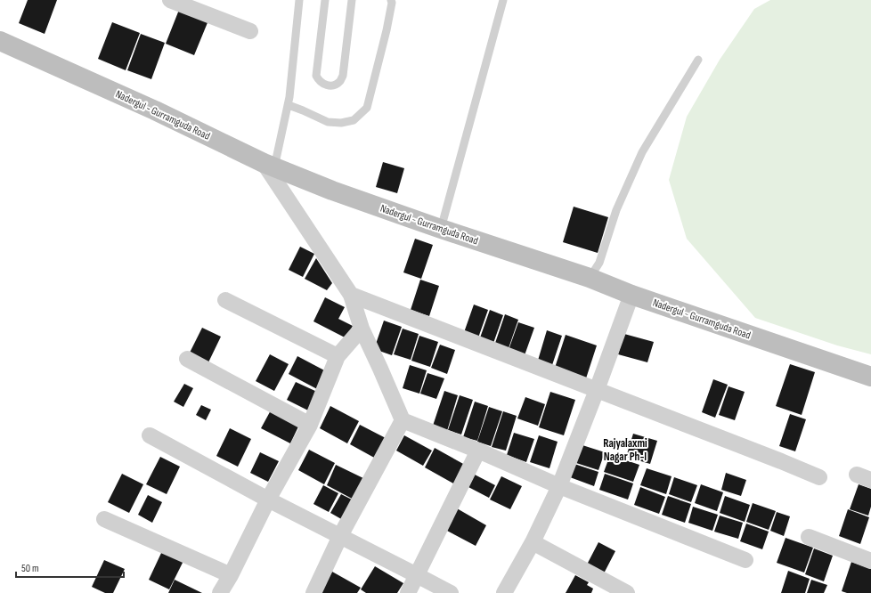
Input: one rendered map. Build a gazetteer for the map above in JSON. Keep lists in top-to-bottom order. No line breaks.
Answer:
{"streets":{"main road":["Nadergul - Gurramguda Road"]},"districts":["Rajyalaxmi Nagar Ph-I"],"scale_bar":"50 m"}
